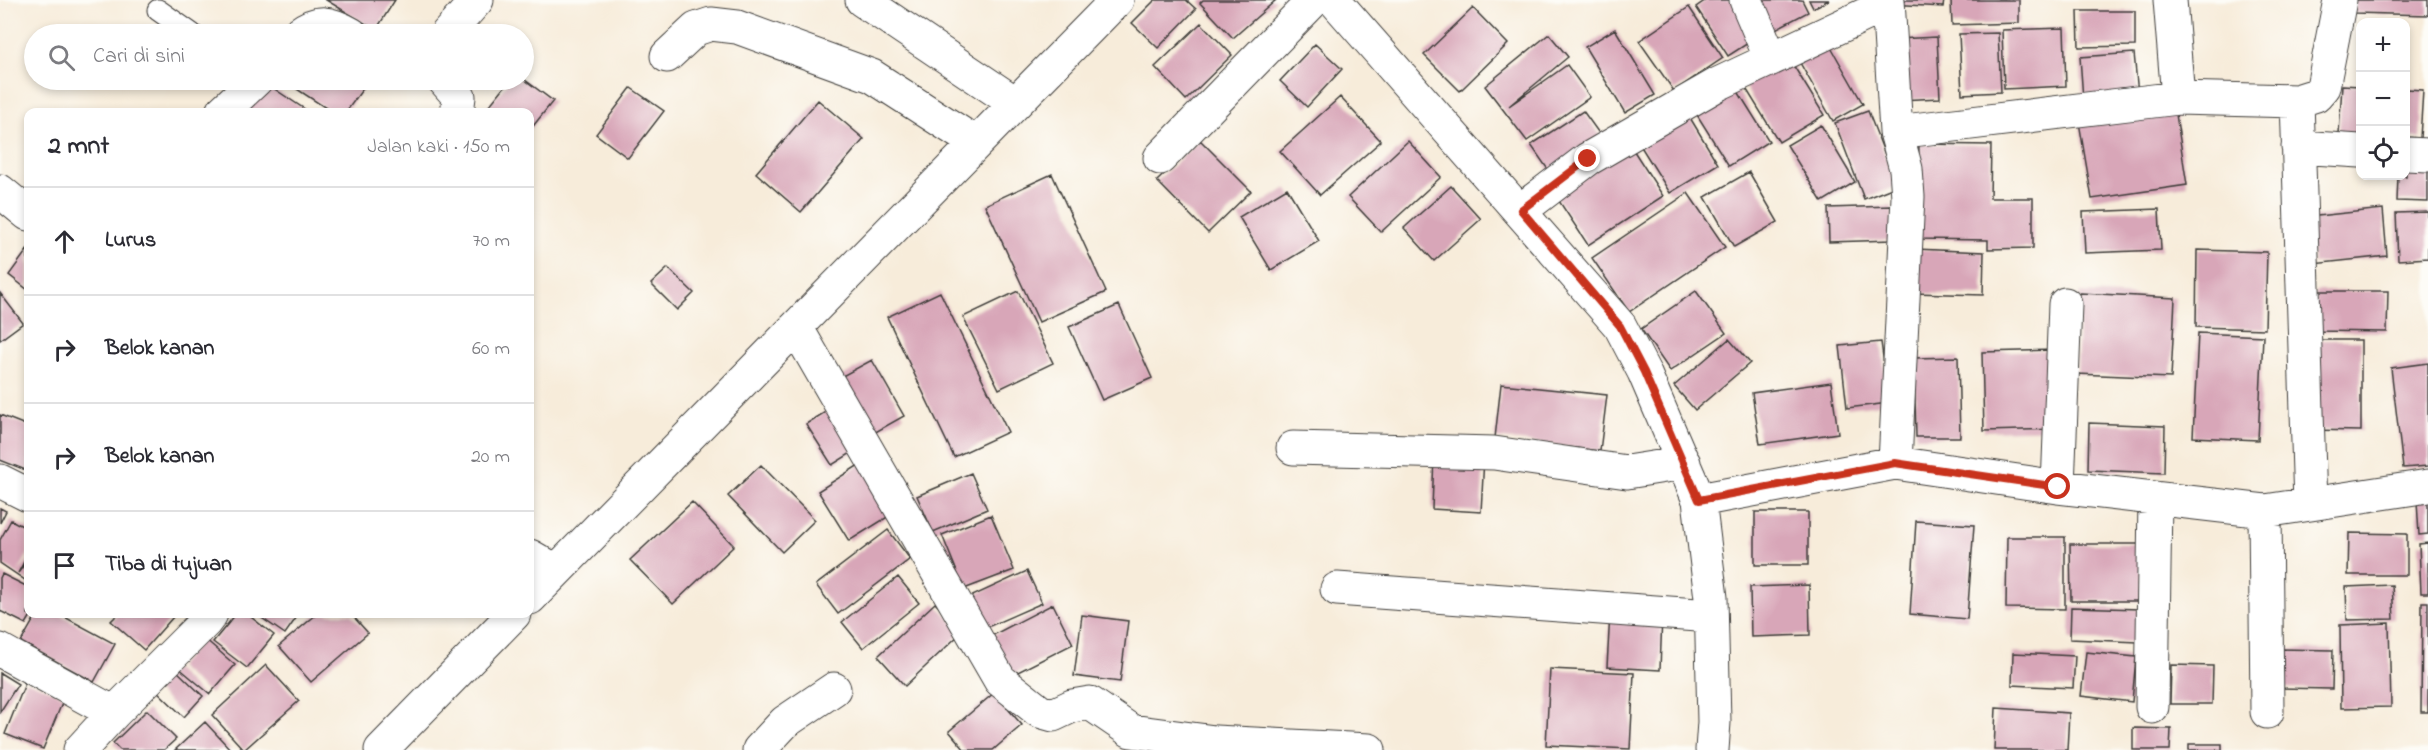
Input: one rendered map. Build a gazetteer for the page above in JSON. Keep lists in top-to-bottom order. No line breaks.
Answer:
{"page":{"map_buttons":["+","−"],"search":"Cari di sini","heading":["2 mnt","Jalan kaki · 150 m"],"list":[["Lurus","70 m"],["Belok kanan","60 m"],["Belok kanan","20 m"],"Tiba di tujuan"]}}
